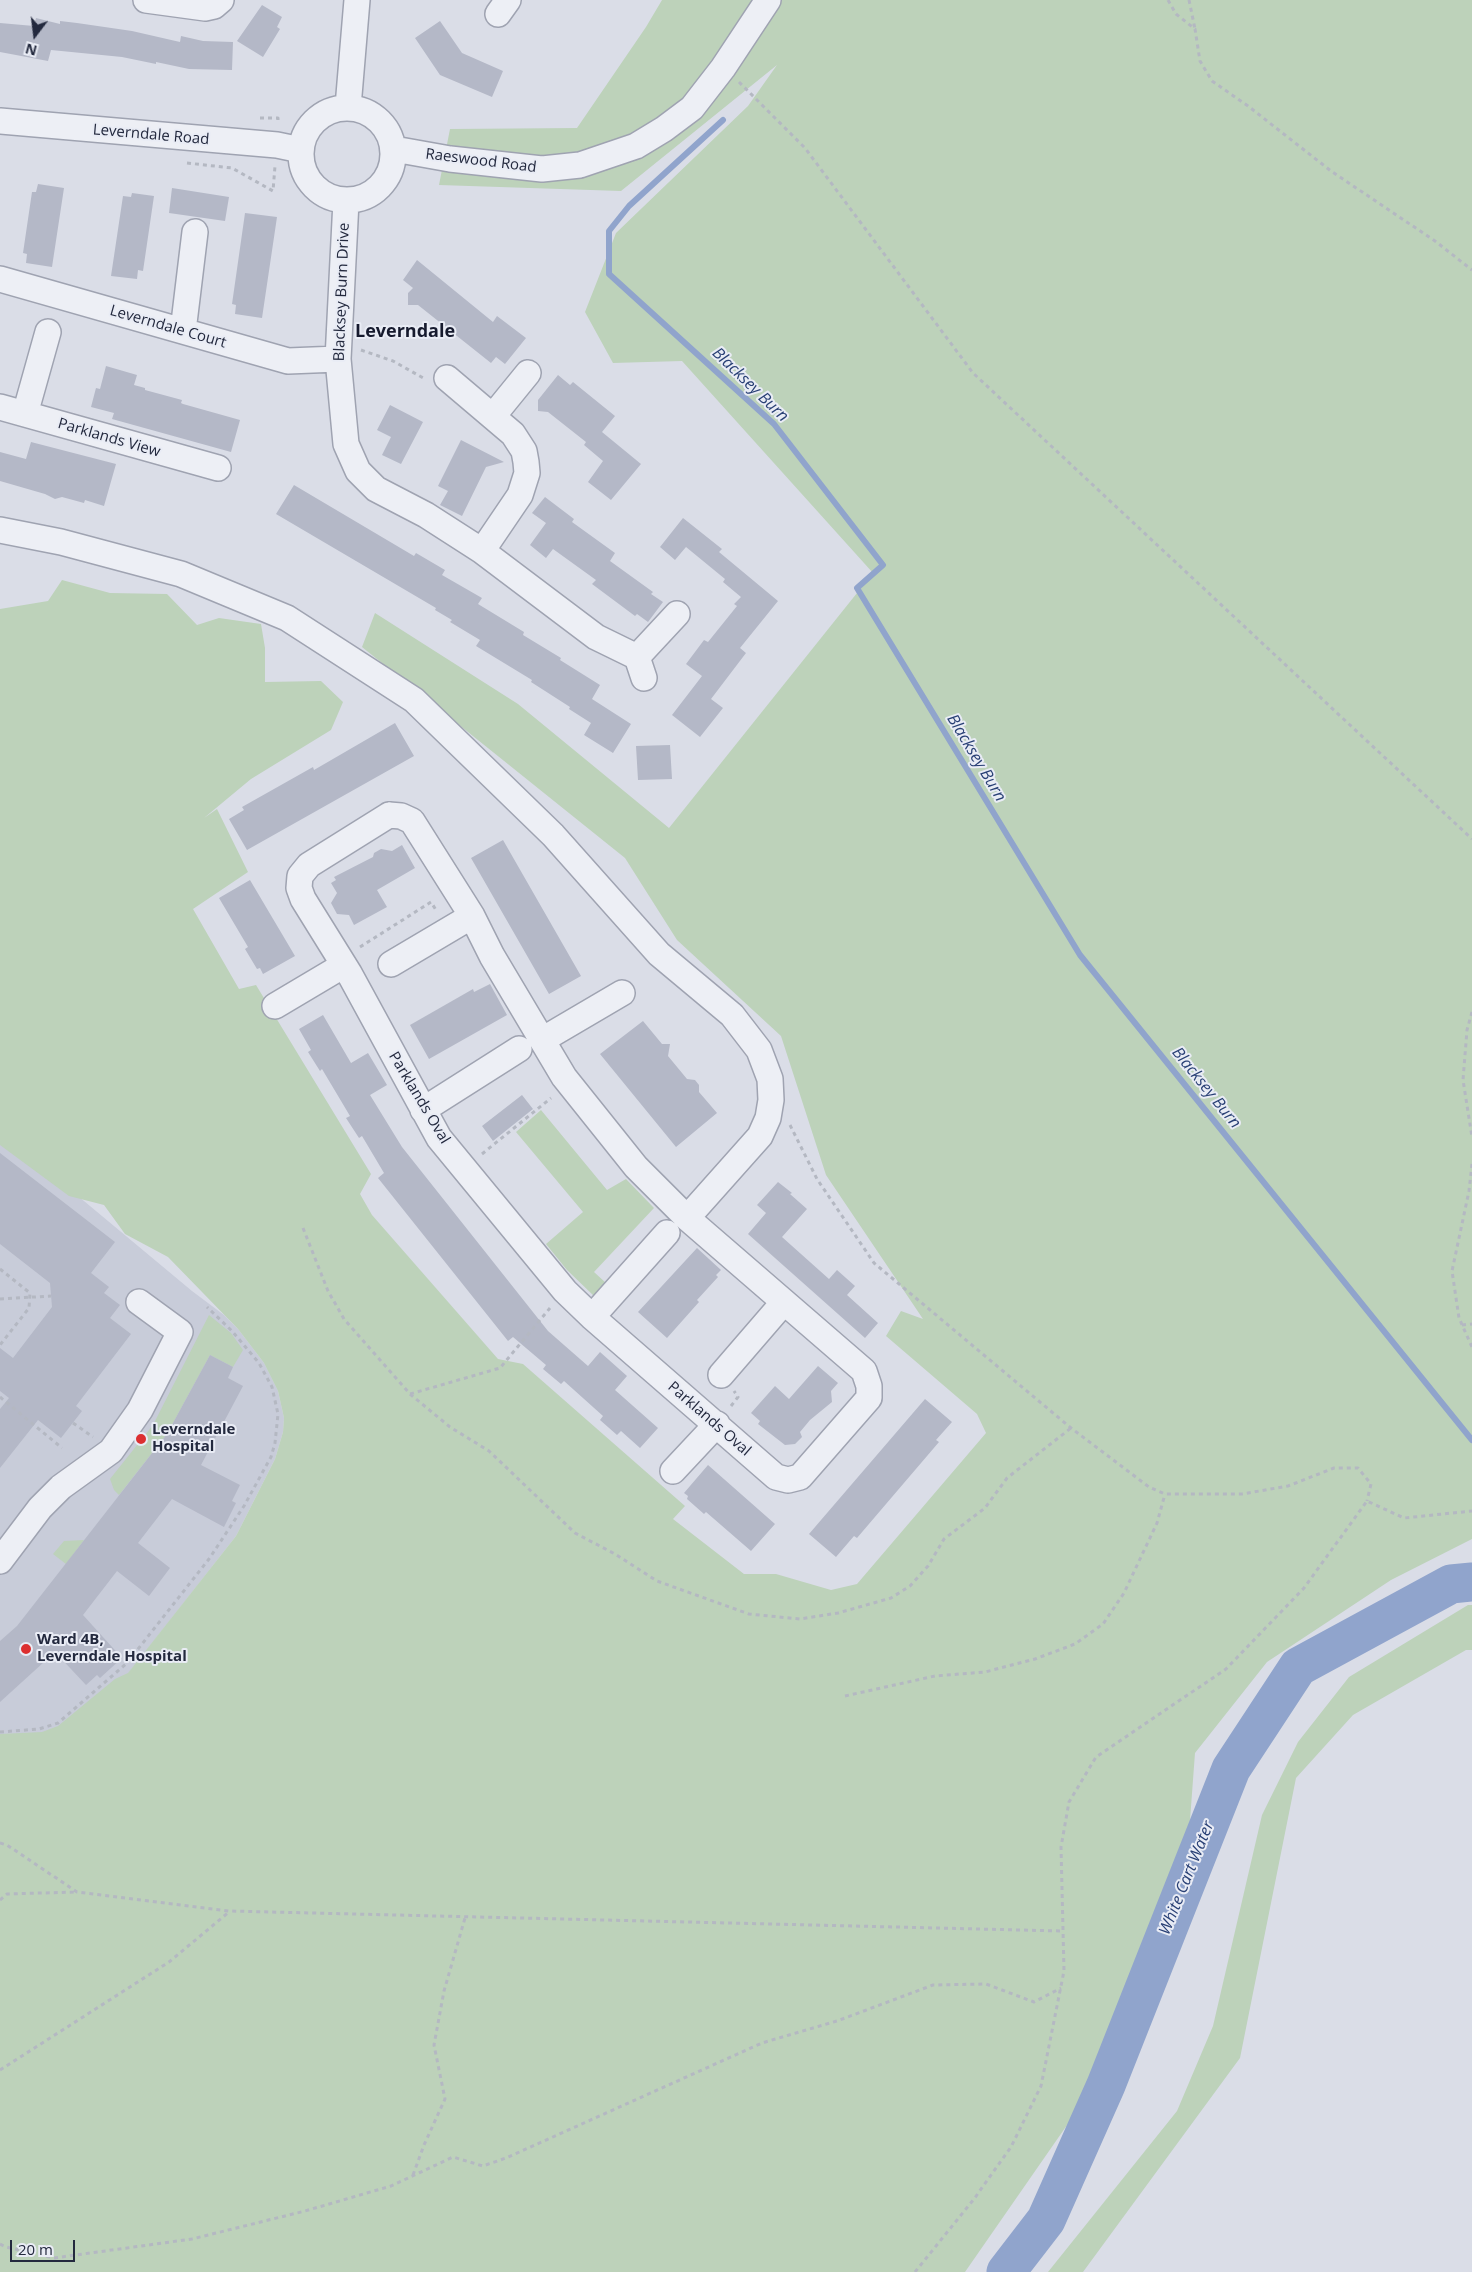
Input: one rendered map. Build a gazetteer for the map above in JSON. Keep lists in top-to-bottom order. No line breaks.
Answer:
{"streets":{"street":["Leverndale Road","Raeswood Road","Blacksey Burn Drive","Leverndale Court","Parklands View","Parklands Oval"]},"crossings":[["Leverndale Road","Raeswood Road"],["Leverndale Road","Blacksey Burn Drive"],["Raeswood Road","Blacksey Burn Drive"],["Blacksey Burn Drive","Leverndale Court"]],"districts":["Leverndale"],"water":["Blacksey Burn","White Cart Water"],"places":["Leverndale Hospital","Ward 4B, Leverndale Hospital"],"scale_bar":"20 m","north":"bottom"}
